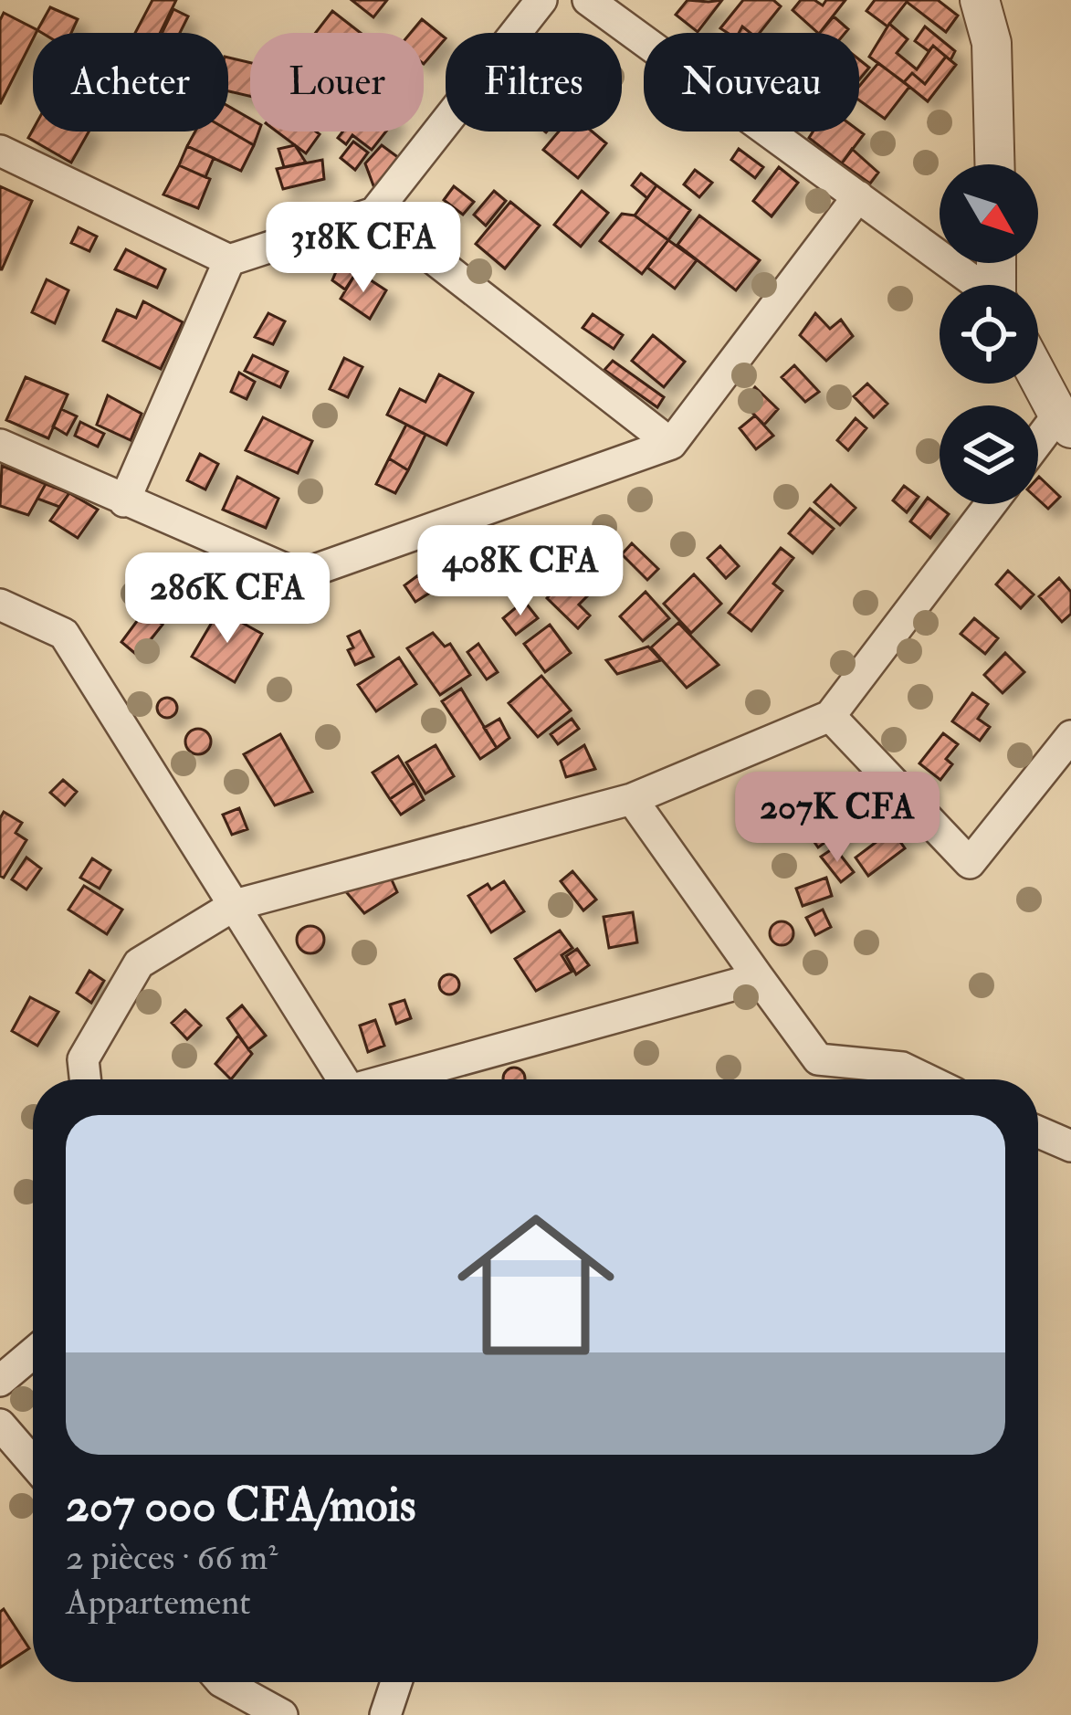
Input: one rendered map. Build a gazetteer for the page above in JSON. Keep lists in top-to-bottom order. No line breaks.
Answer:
{"north":"bottom right","page":{"chip":["Acheter","Louer","Filtres","Nouveau"],"price":["318K CFA","408K CFA","286K CFA","207K CFA"],"list":[{"name":"207 000 CFA/mois","note":"2 pièces · 66 m² · Appartement"}]}}
